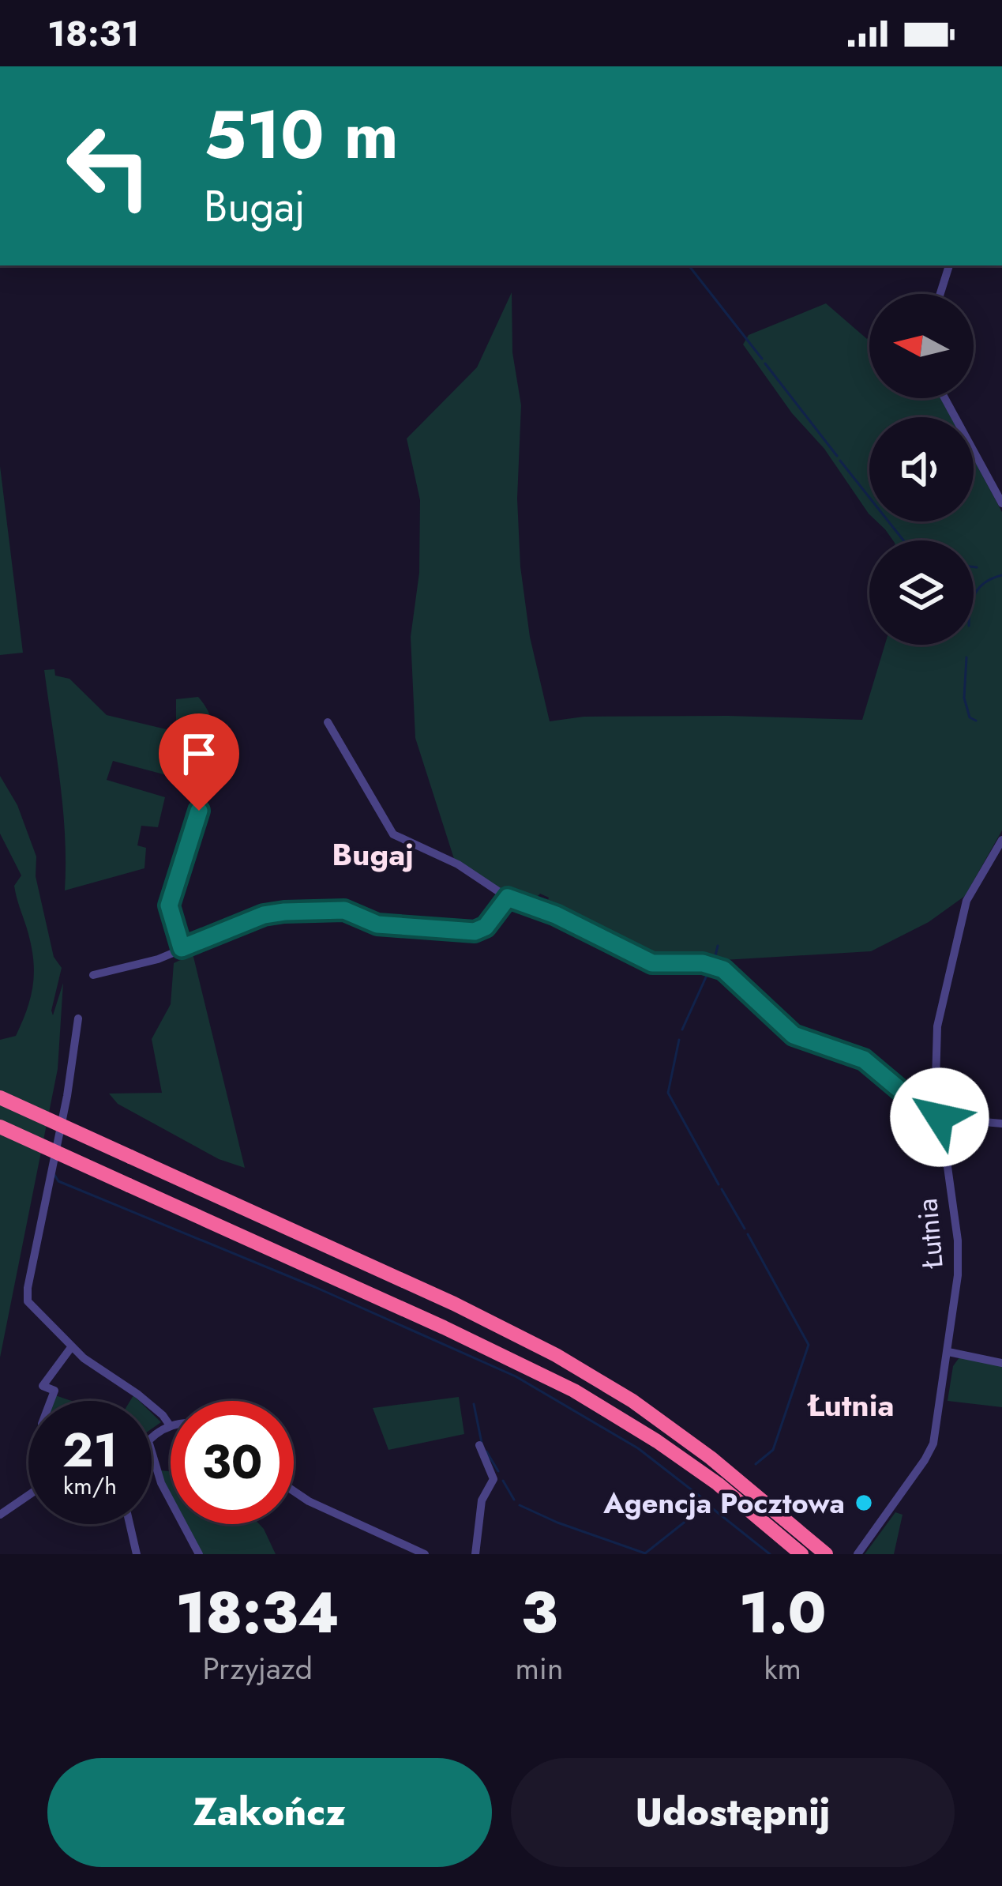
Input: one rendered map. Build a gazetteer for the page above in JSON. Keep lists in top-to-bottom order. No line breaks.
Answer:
{"streets":{"street":["Łutnia"]},"districts":["Bugaj","Łutnia"],"places":["Agencja Pocztowa"],"north":"left","page":{"status":"18:31","turn":["510 m","Bugaj"],"speed":"21 km/h","limit":"30","eta":["18:34","Przyjazd","3","min","1.0","km"],"buttons":["Zakończ","Udostępnij"]}}
